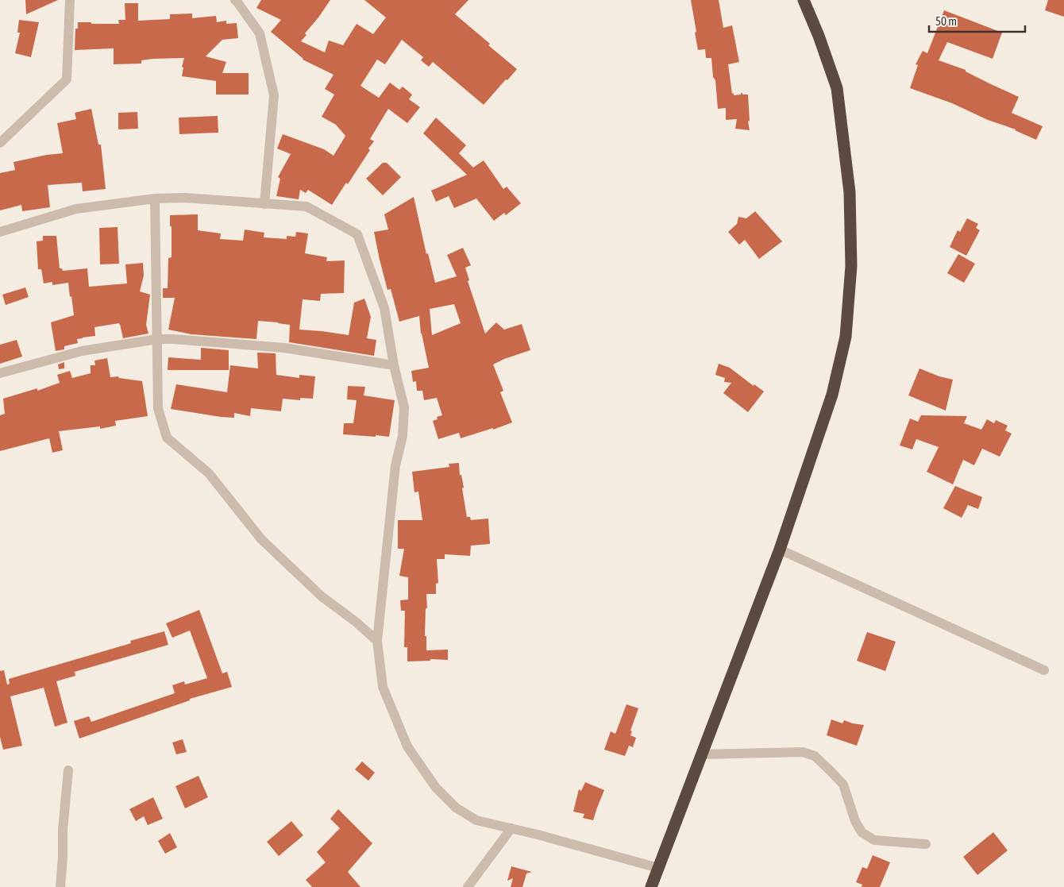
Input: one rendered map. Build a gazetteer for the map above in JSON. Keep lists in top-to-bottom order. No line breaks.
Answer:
{"scale_bar":"50 m"}
